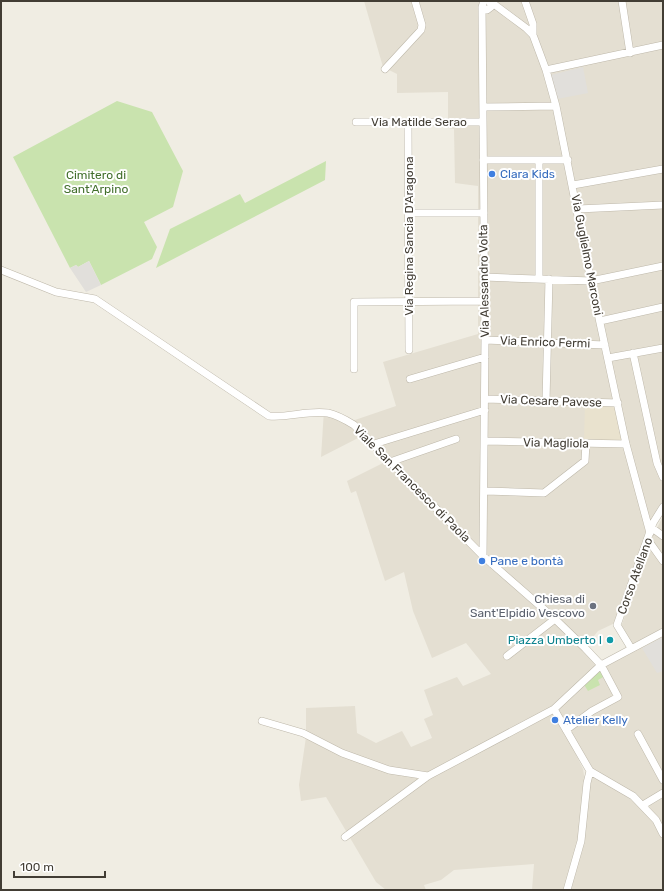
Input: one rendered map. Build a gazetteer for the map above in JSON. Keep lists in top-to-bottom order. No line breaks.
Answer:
{"streets":{"street":["Via Matilde Serao","Via Regina Sancia D'Aragona","Via Guglielmo Marconi","Via Alessandro Volta","Via Enrico Fermi","Via Cesare Pavese","Via Magliola","Viale San Francesco di Paola","Corso Atellano"]},"crossings":[["Via Matilde Serao","Via Regina Sancia D'Aragona"],["Via Matilde Serao","Via Alessandro Volta"],["Via Guglielmo Marconi","Via Alessandro Volta"],["Via Guglielmo Marconi","Via Enrico Fermi"],["Via Guglielmo Marconi","Via Cesare Pavese"],["Via Guglielmo Marconi","Via Magliola"],["Via Guglielmo Marconi","Corso Atellano"],["Via Alessandro Volta","Via Enrico Fermi"],["Via Alessandro Volta","Via Cesare Pavese"],["Via Alessandro Volta","Via Magliola"],["Via Alessandro Volta","Viale San Francesco di Paola"]],"parks":["Cimitero di Sant'Arpino"],"places":["Clara Kids","Pane e bontà","Chiesa di Sant'Elpidio Vescovo","Piazza Umberto I","Atelier Kelly"],"scale_bar":"100 m"}
